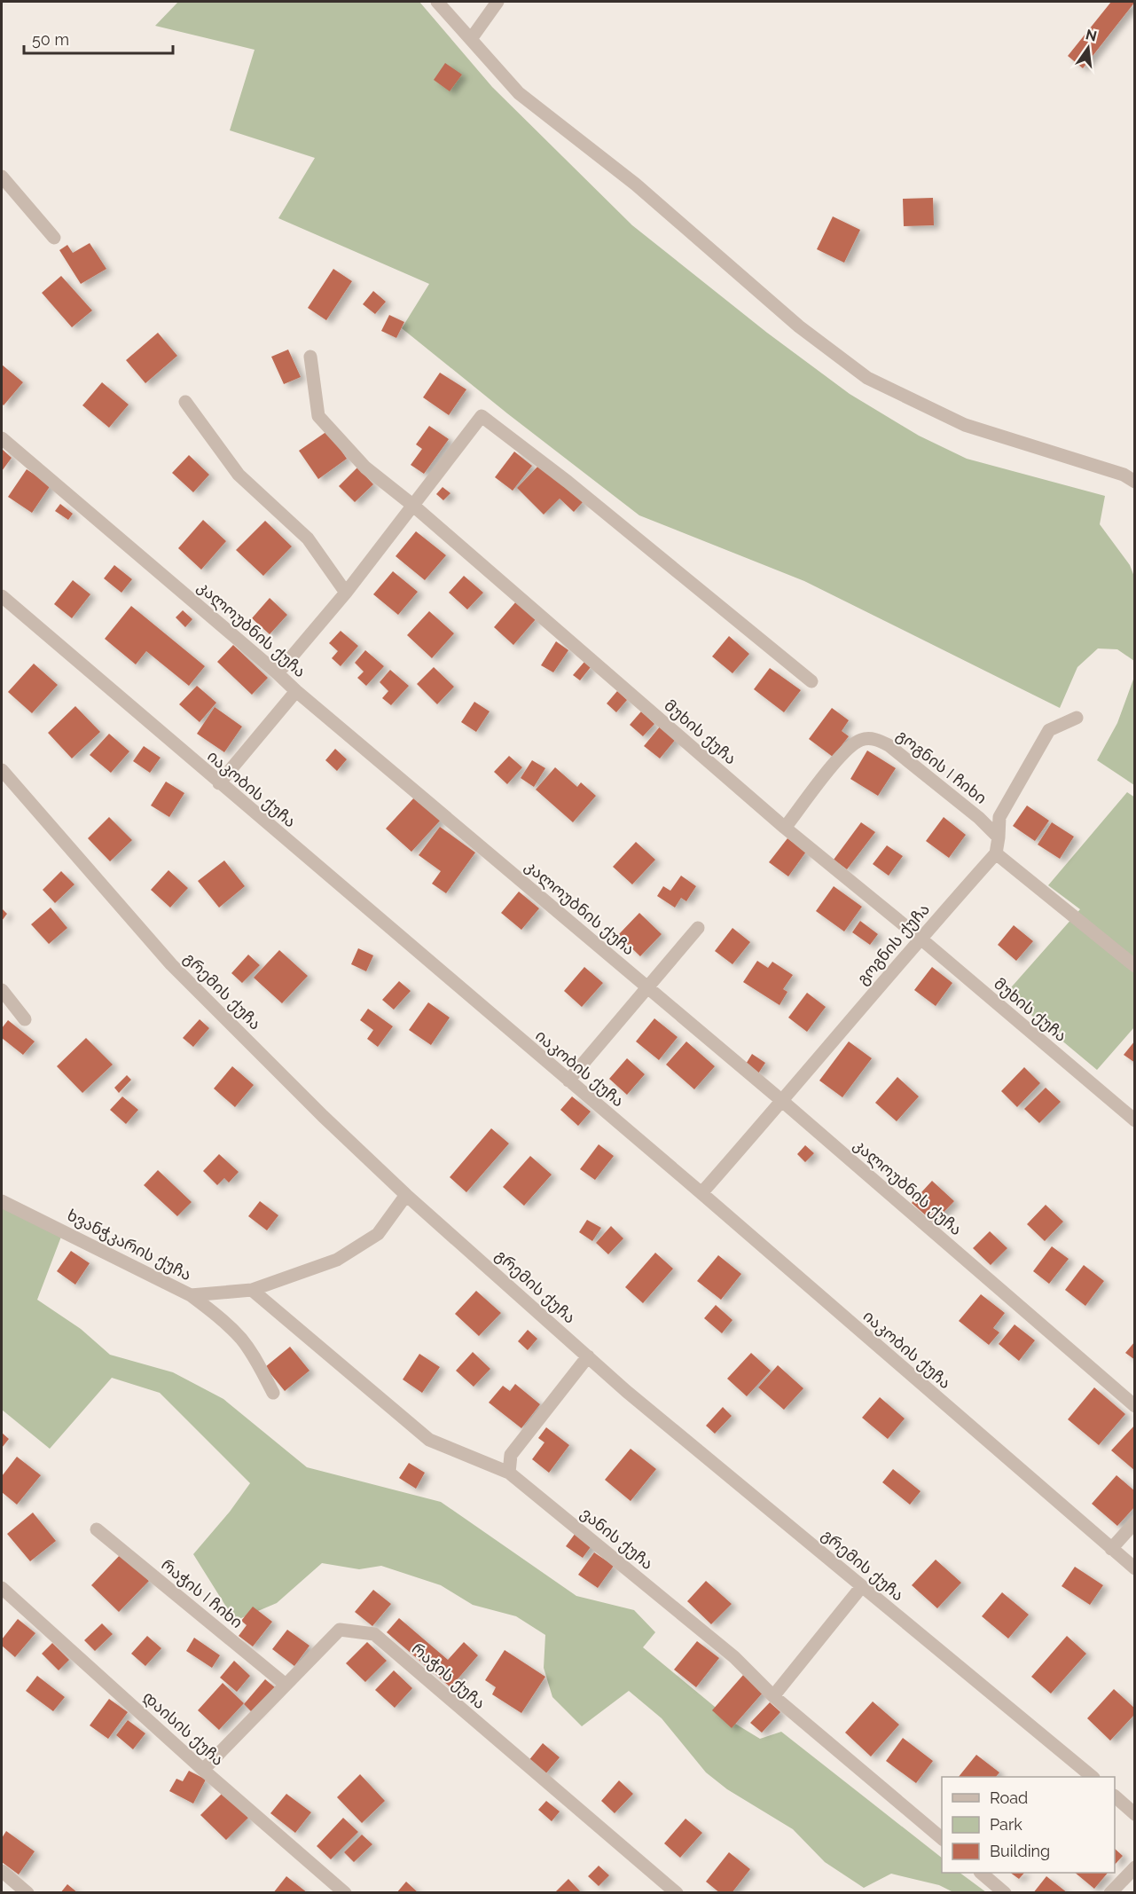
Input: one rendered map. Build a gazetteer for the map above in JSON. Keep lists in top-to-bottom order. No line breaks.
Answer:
{"streets":{"street":["კალოუბნის ქუჩა","მუხის ქუჩა","გოგნის I ჩიხი","იაკობის ქუჩა","გოგნის ქუჩა","გრემის ქუჩა","ხვანჭკარის ქუჩა","ვანის ქუჩა","რაჭის I ჩიხი","რაჭის ქუჩა","დაისის ქუჩა"]},"crossings":[["კალოუბნის ქუჩა","გოგნის ქუჩა"],["მუხის ქუჩა","გოგნის I ჩიხი"],["მუხის ქუჩა","გოგნის ქუჩა"],["იაკობის ქუჩა","გოგნის ქუჩა"],["გრემის ქუჩა","ხვანჭკარის ქუჩა"],["ხვანჭკარის ქუჩა","ვანის ქუჩა"],["რაჭის I ჩიხი","რაჭის ქუჩა"],["რაჭის ქუჩა","დაისის ქუჩა"]],"legend":["Road","Park","Building"],"scale_bar":"50 m","north":"top"}
